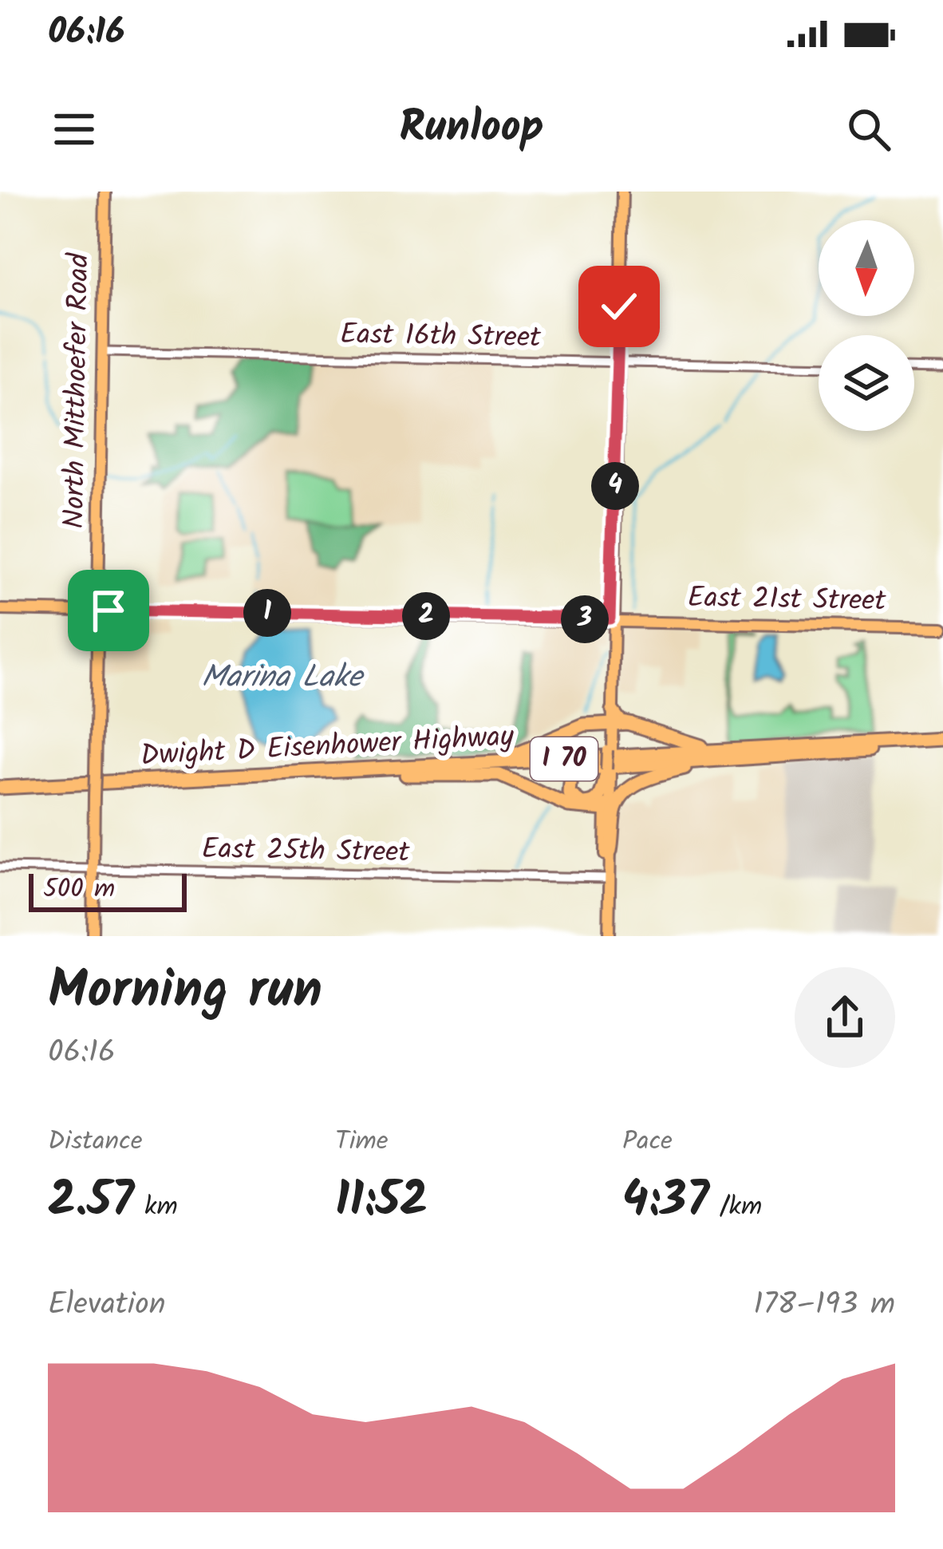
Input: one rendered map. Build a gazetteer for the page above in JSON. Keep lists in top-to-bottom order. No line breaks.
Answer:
{"streets":{"highway":["Dwight D Eisenhower Highway","I 70"],"main road":["North Mitthoefer Road","East 21st Street"],"street":["East 16th Street","East 25th Street"]},"crossings":[["East 16th Street","North Mitthoefer Road"],["North Mitthoefer Road","East 21st Street"],["North Mitthoefer Road","East 25th Street"]],"water":["Marina Lake"],"scale_bar":"500 m","north":"bottom","page":{"status":"06:16","header":"Runloop","pins":["4","1","2","3"],"scale":"500 m","heading":["Morning run","06:16"],"stats":[["Distance","2.57 km"],["Time","11:52"],["Pace","4:37 /km"]],"chart":["Elevation","178–193 m"]}}
